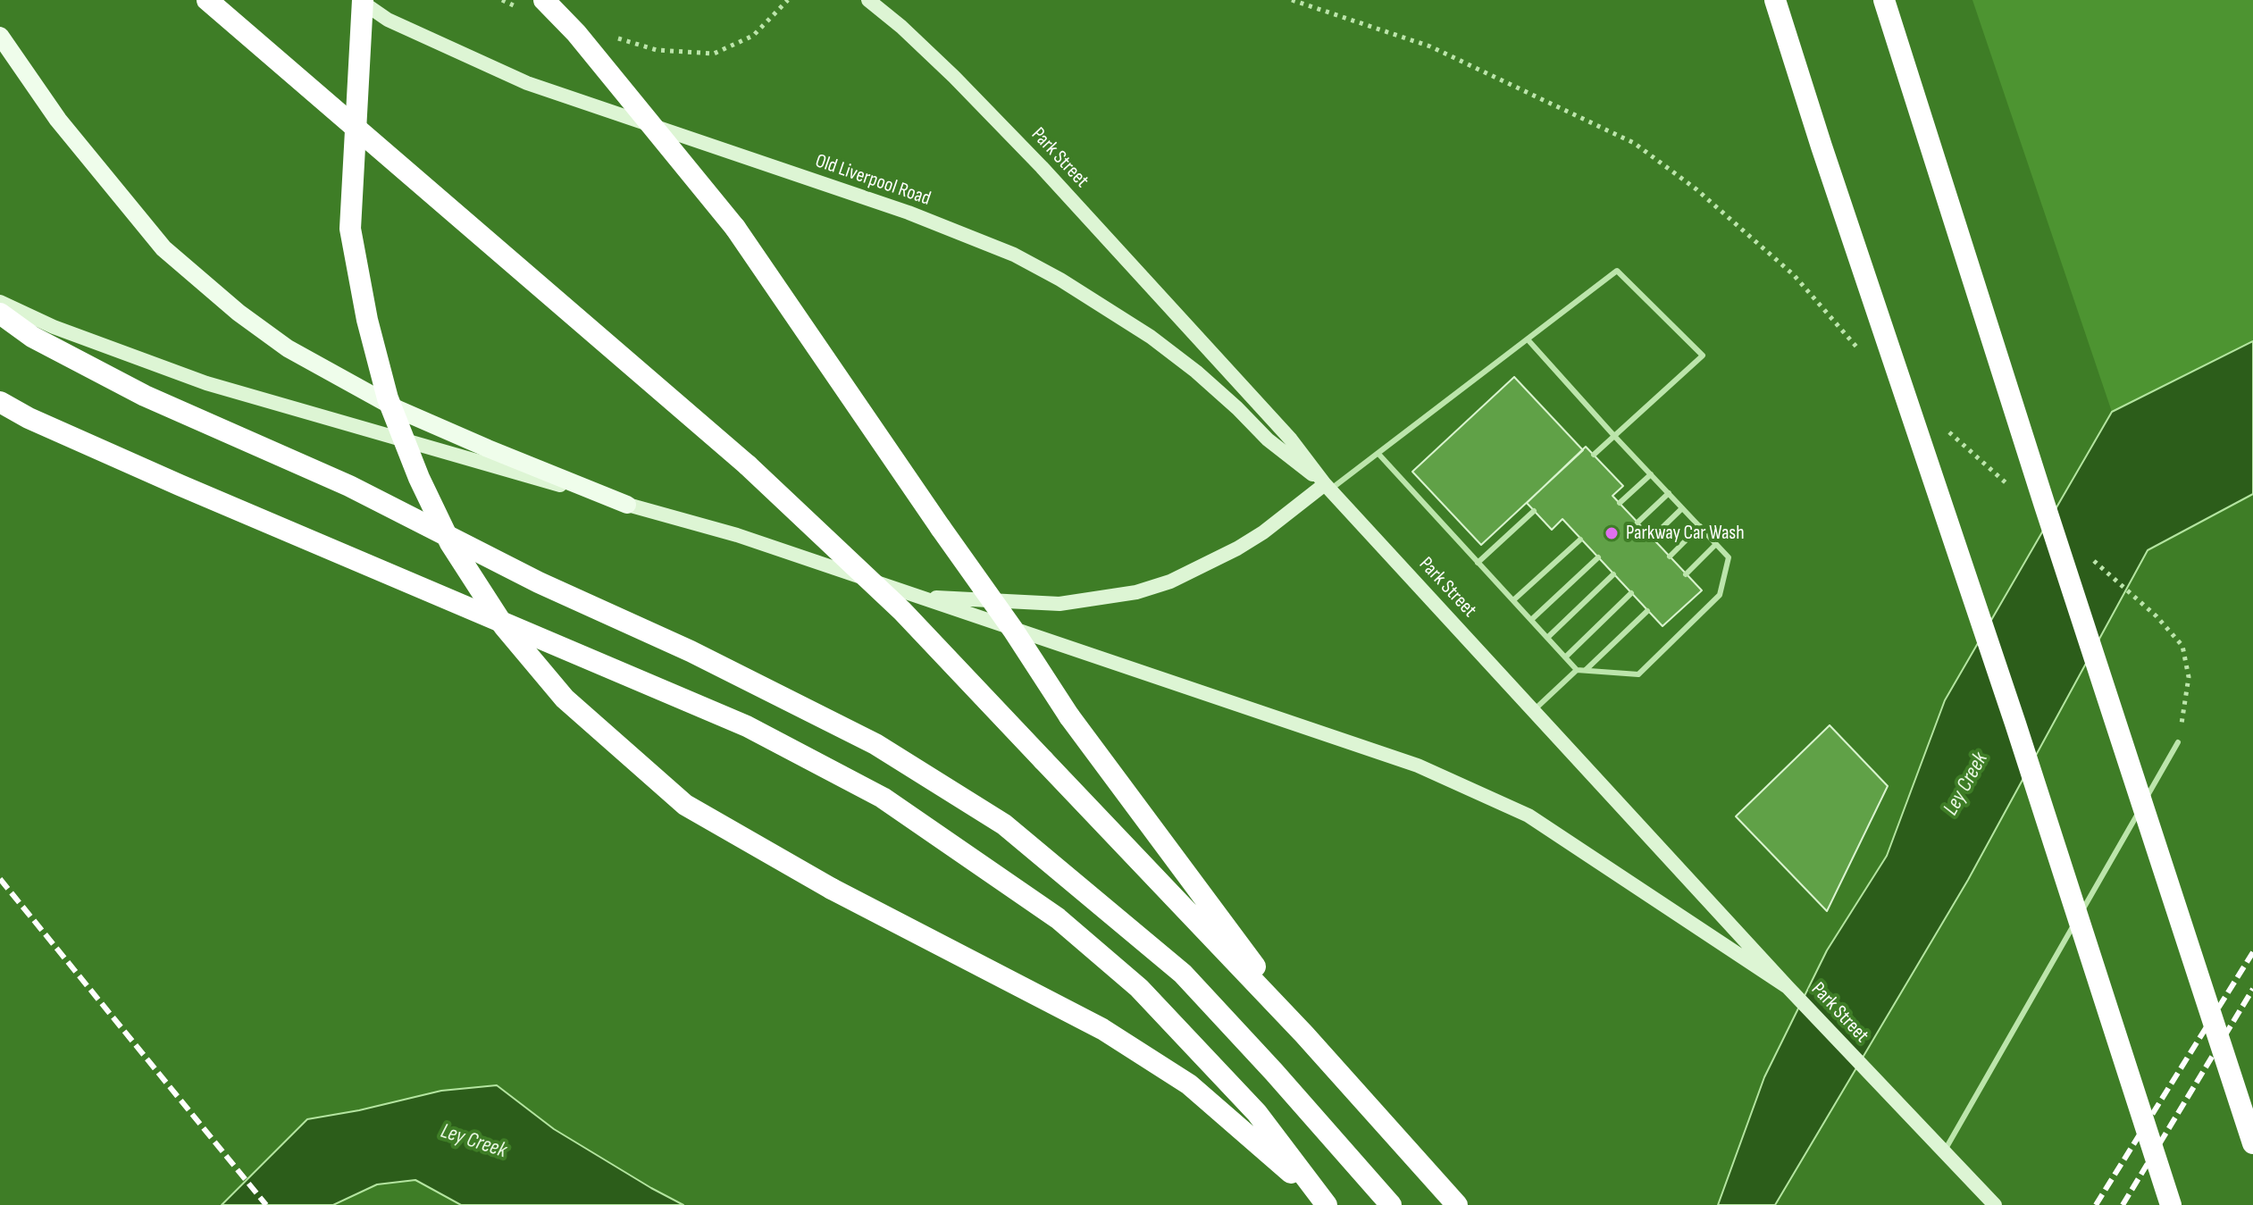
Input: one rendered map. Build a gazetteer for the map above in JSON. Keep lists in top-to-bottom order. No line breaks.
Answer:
{"streets":{"main road":["Park Street","Old Liverpool Road"]},"crossings":[["Park Street","Old Liverpool Road"]],"water":["Ley Creek"],"places":["Parkway Car Wash"]}
